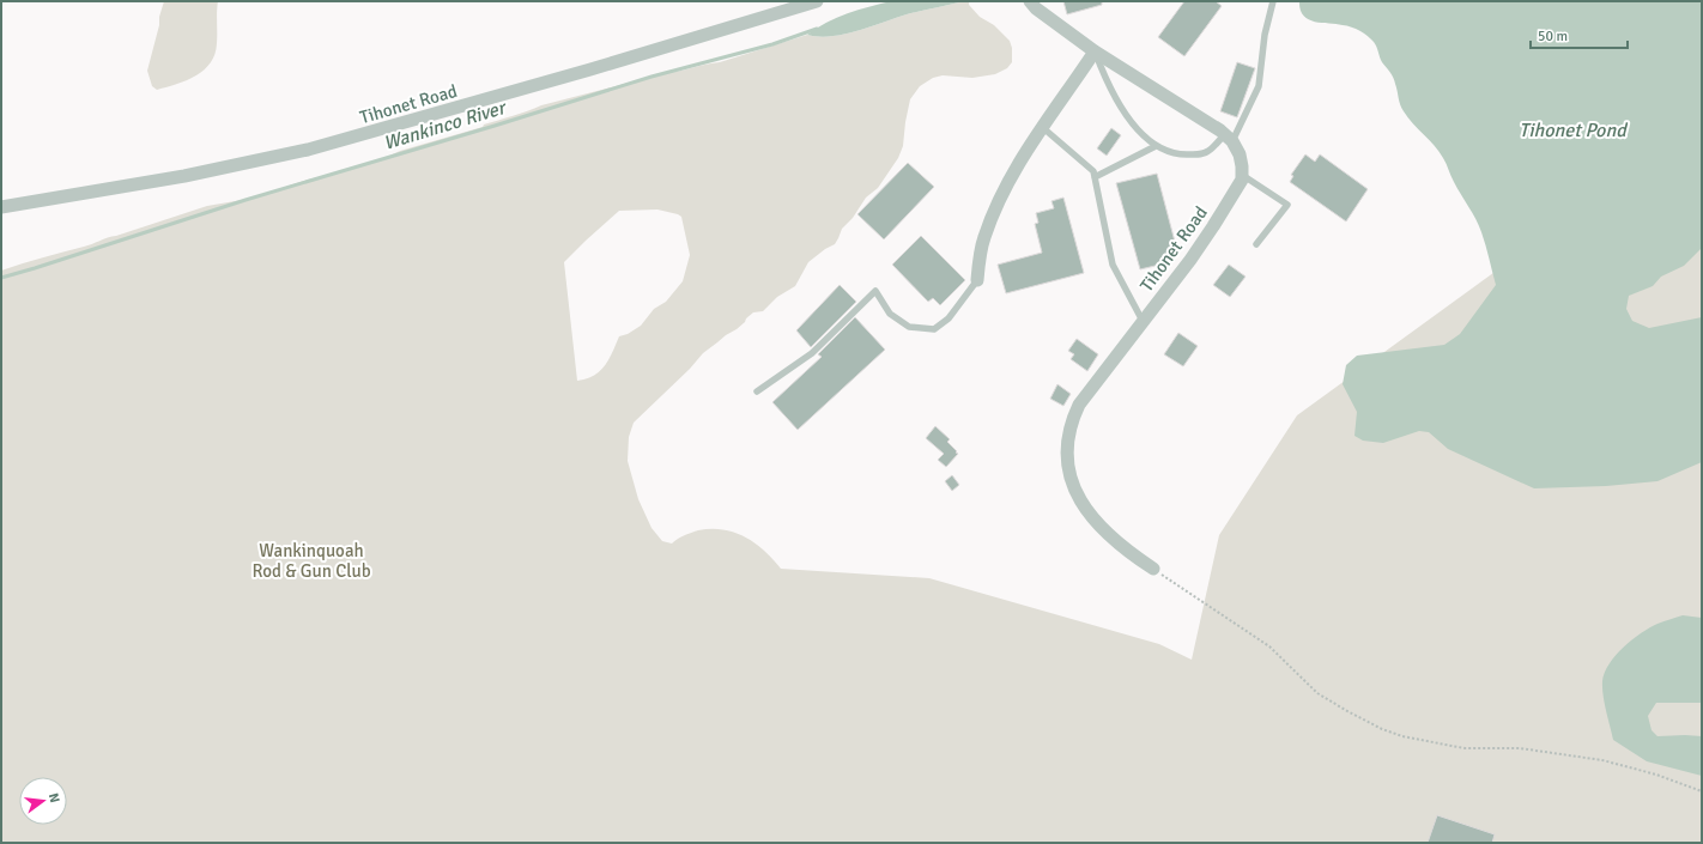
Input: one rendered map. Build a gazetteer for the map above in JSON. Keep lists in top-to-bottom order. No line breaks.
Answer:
{"streets":{"street":["Tihonet Road"]},"water":["Wankinco River","Tihonet Pond"],"parks":["Wankinquoah Rod & Gun Club"],"scale_bar":"50 m","north":"right"}
